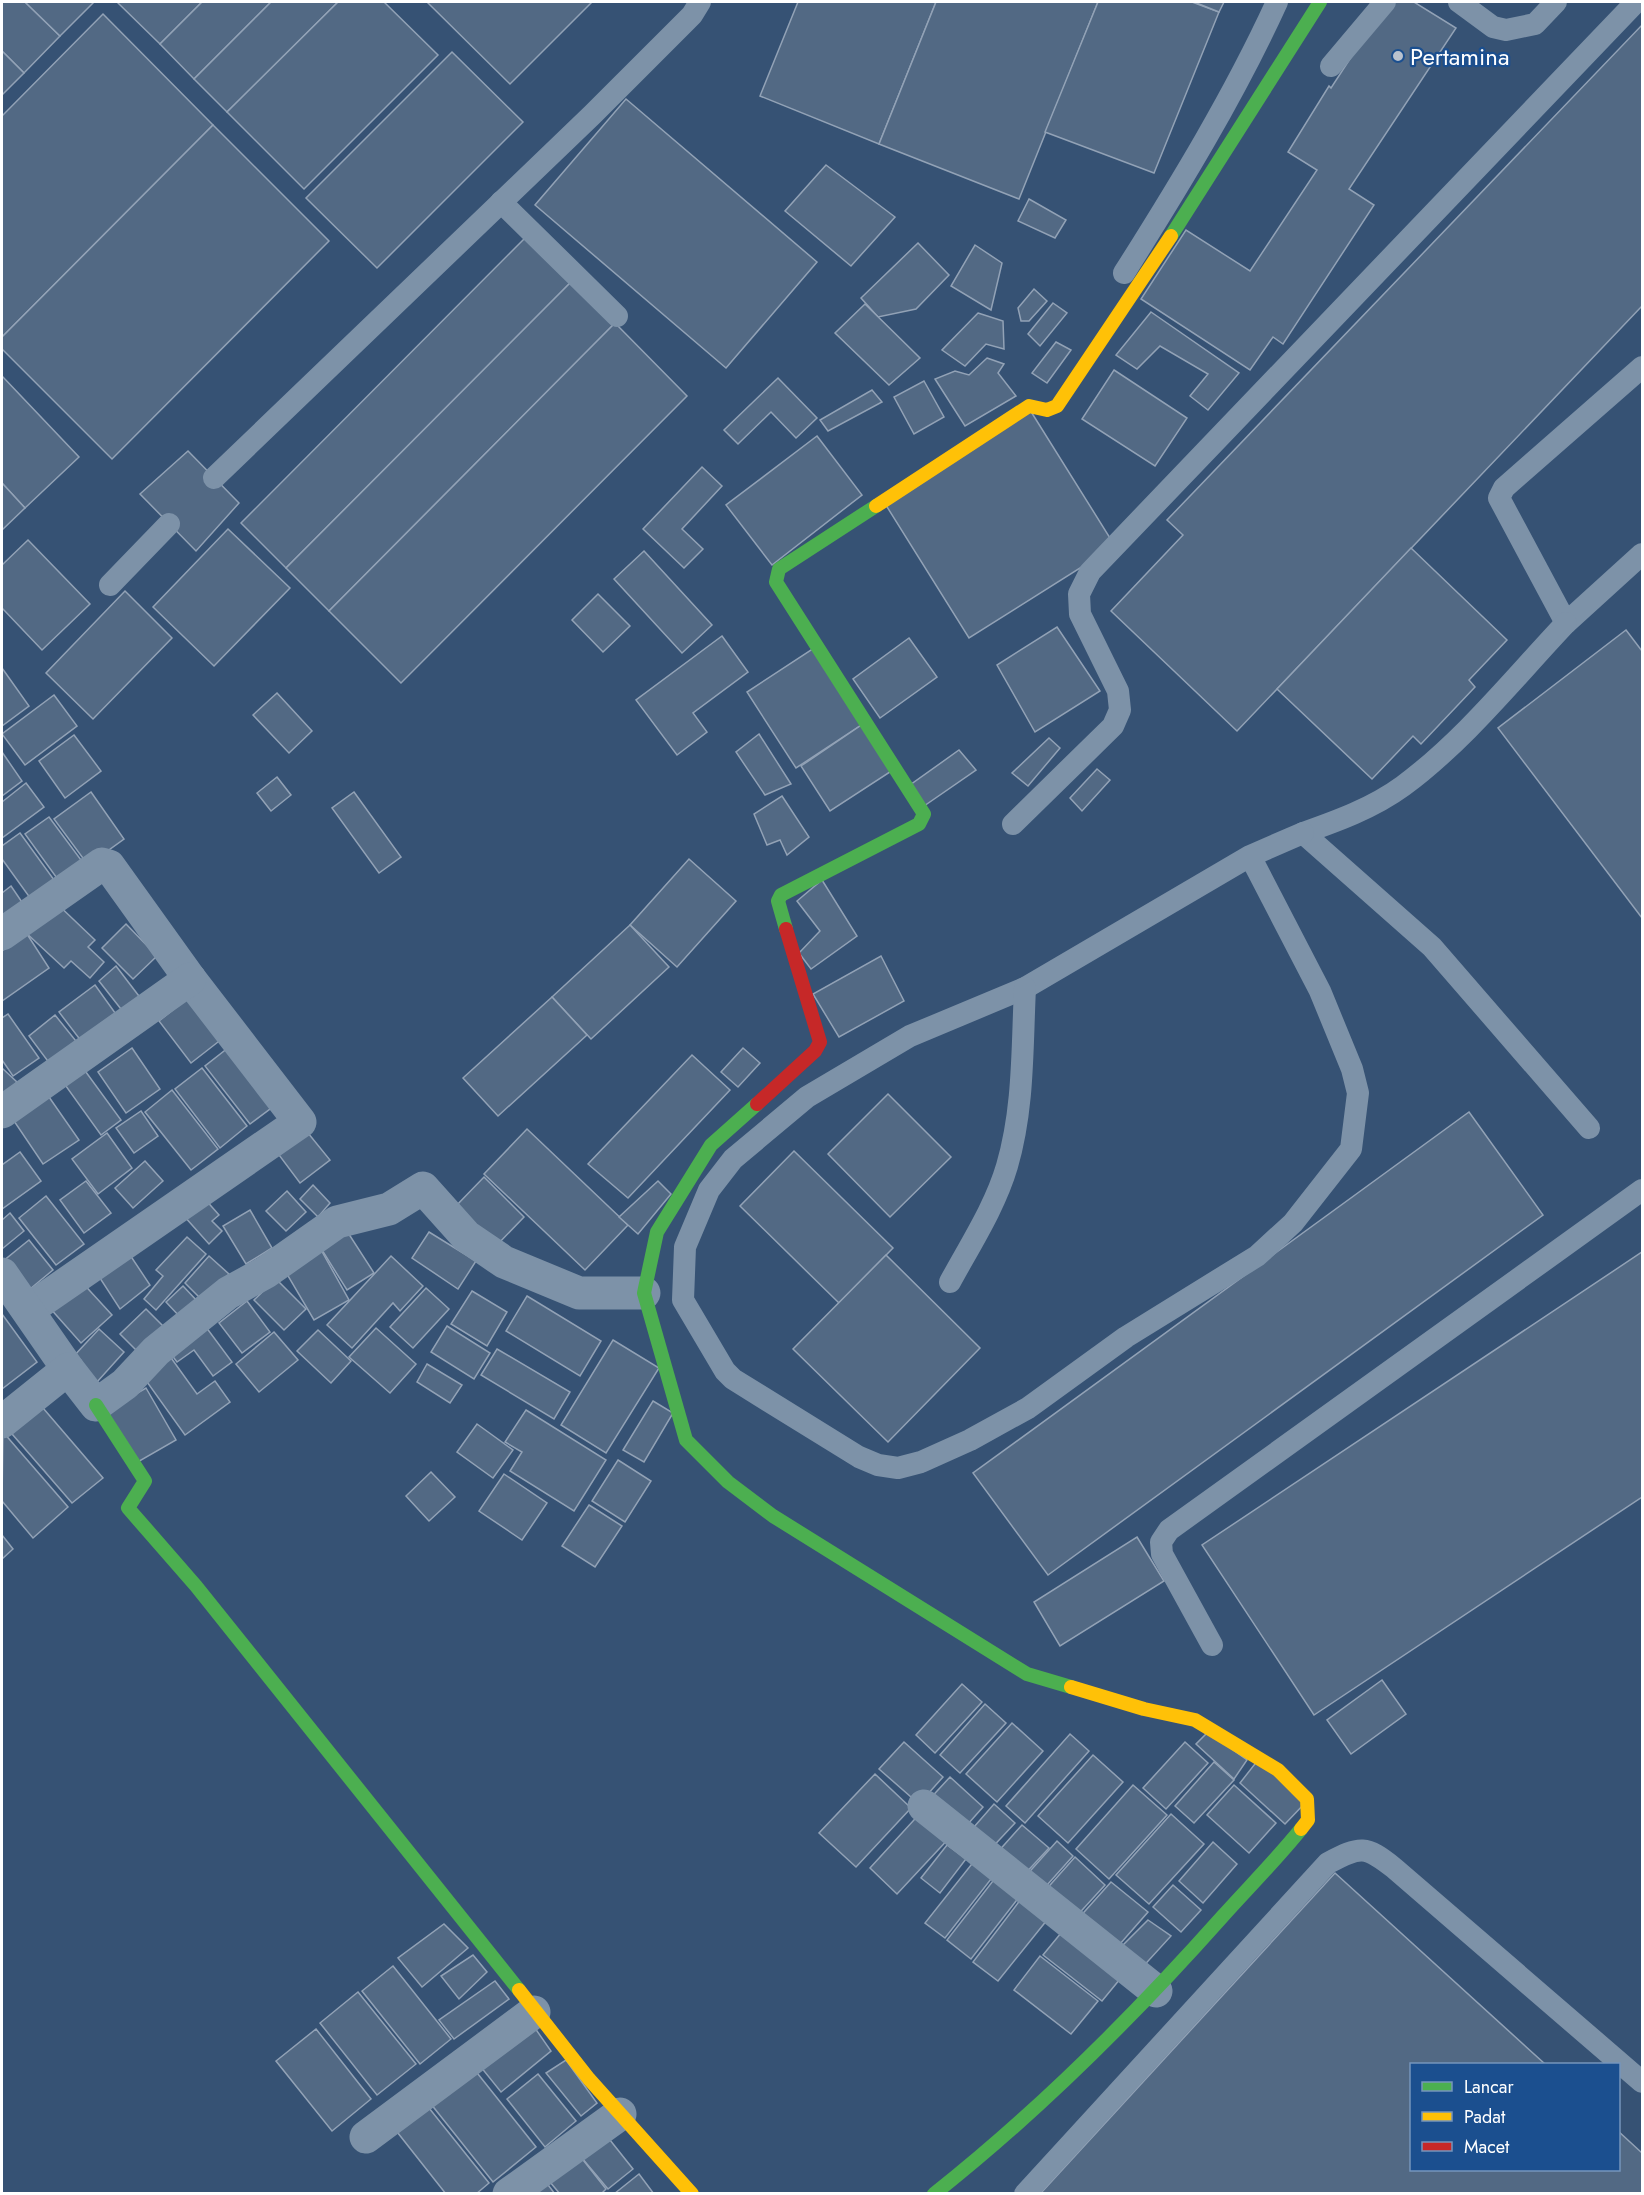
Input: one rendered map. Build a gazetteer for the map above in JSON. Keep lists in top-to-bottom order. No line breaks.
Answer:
{"places":["Pertamina"],"legend":["Lancar","Padat","Macet"]}
